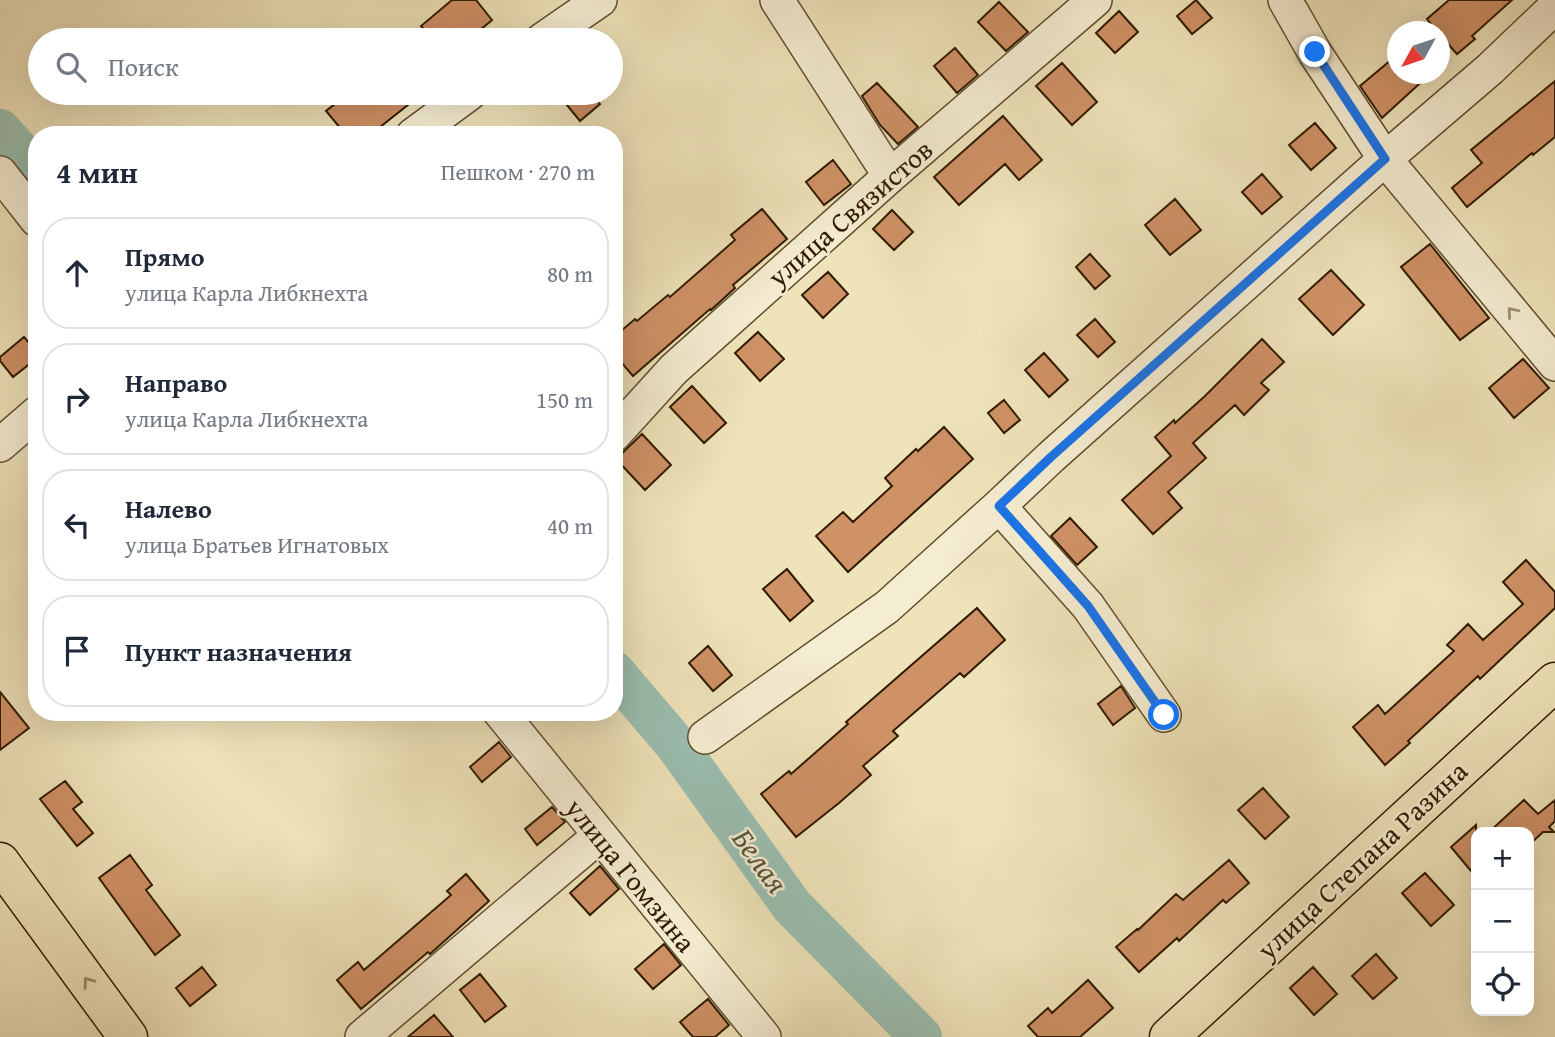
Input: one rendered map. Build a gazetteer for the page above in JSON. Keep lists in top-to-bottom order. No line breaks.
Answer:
{"streets":{"main road":["улица Степана Разина"],"street":["улица Связистов","улица Гомзина"]},"water":["Белая"],"north":"bottom left","page":{"search":"Поиск","heading":["4 мин","Пешком · 270 m"],"list":[["Прямо","улица Карла Либкнехта","80 m"],["Направо","улица Карла Либкнехта","150 m"],["Налево","улица Братьев Игнатовых","40 m"],"Пункт назначения"],"map_buttons":["+","−"]}}
